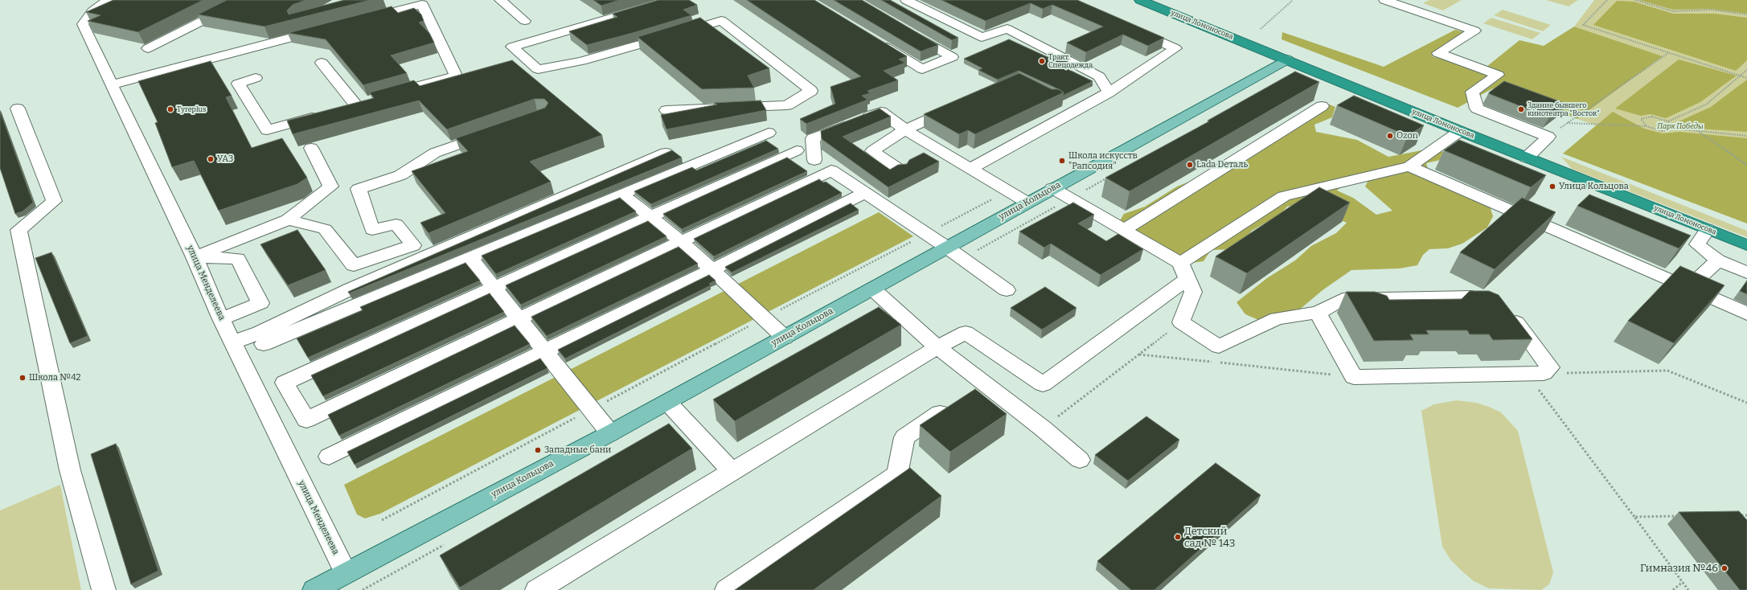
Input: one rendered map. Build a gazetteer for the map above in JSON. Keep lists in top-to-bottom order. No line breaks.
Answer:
{"streets":{"highway":["улица Ломоносова"],"main road":["улица Кольцова"],"street":["улица Менделеева"]},"crossings":[["улица Ломоносова","улица Кольцова"],["улица Кольцова","улица Менделеева"]],"parks":["Парк Победы"],"places":["Тракт. Спецодежда.","Tyreplus","Здание бывшего кинотеатра \"Восток\"","Ozon","УАЗ","Школа искусств \"Рапсодия\"","Lada Dеталь","Улица Кольцова","Школа №42","Западные бани","Детский сад № 143","Гимназия №46"]}
